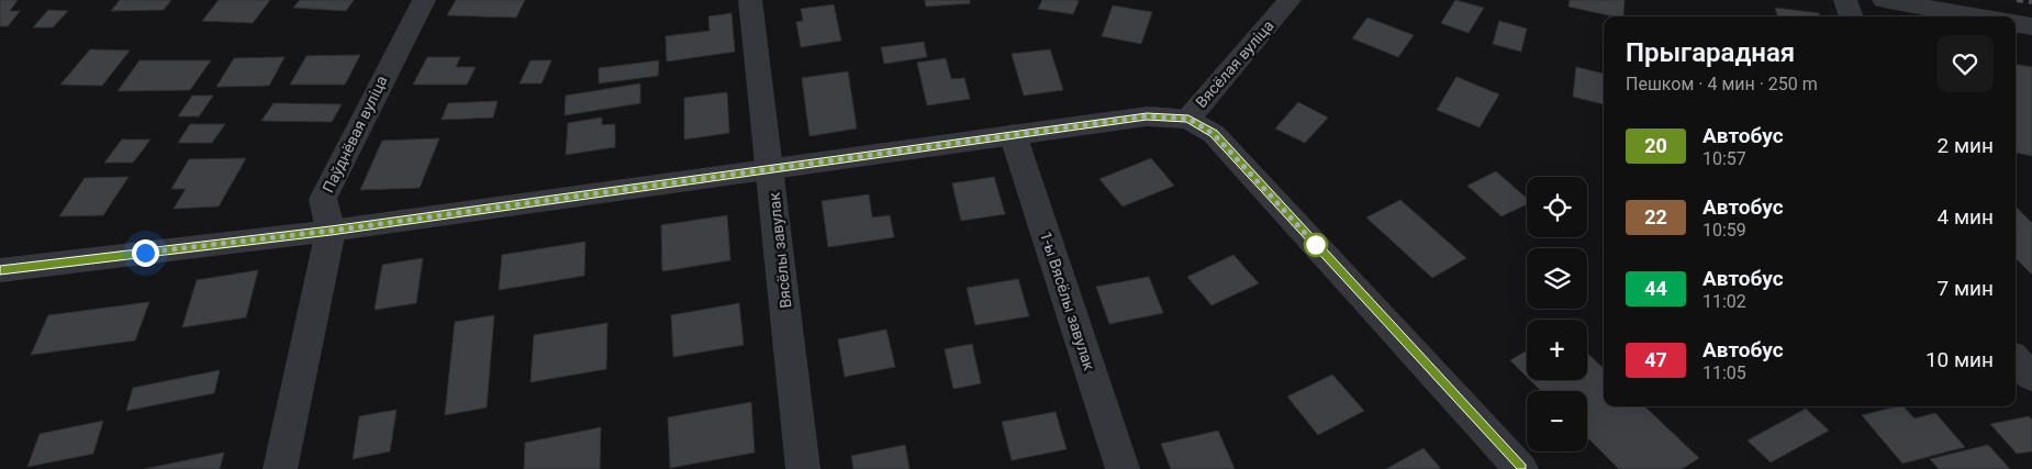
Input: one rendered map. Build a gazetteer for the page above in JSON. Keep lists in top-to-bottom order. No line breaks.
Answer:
{"streets":{"street":["Вясёлая вуліца","Паўднёвая вуліца","Вясёлы завулак","1-ы Вясёлы завулак"]},"crossings":[["Вясёлая вуліца","Паўднёвая вуліца"],["Вясёлая вуліца","Вясёлы завулак"],["Вясёлая вуліца","1-ы Вясёлы завулак"]],"lines":["bus line 20"],"page":{"heading":["Прыгарадная","Пешком · 4 мин · 250 m"],"list":[{"mark":"20","name":"Автобус","note":"10:57","value":"2 мин"},{"mark":"22","name":"Автобус","note":"10:59","value":"4 мин"},{"mark":"44","name":"Автобус","note":"11:02","value":"7 мин"},{"mark":"47","name":"Автобус","note":"11:05","value":"10 мин"}],"map_buttons":["+","−"]}}
